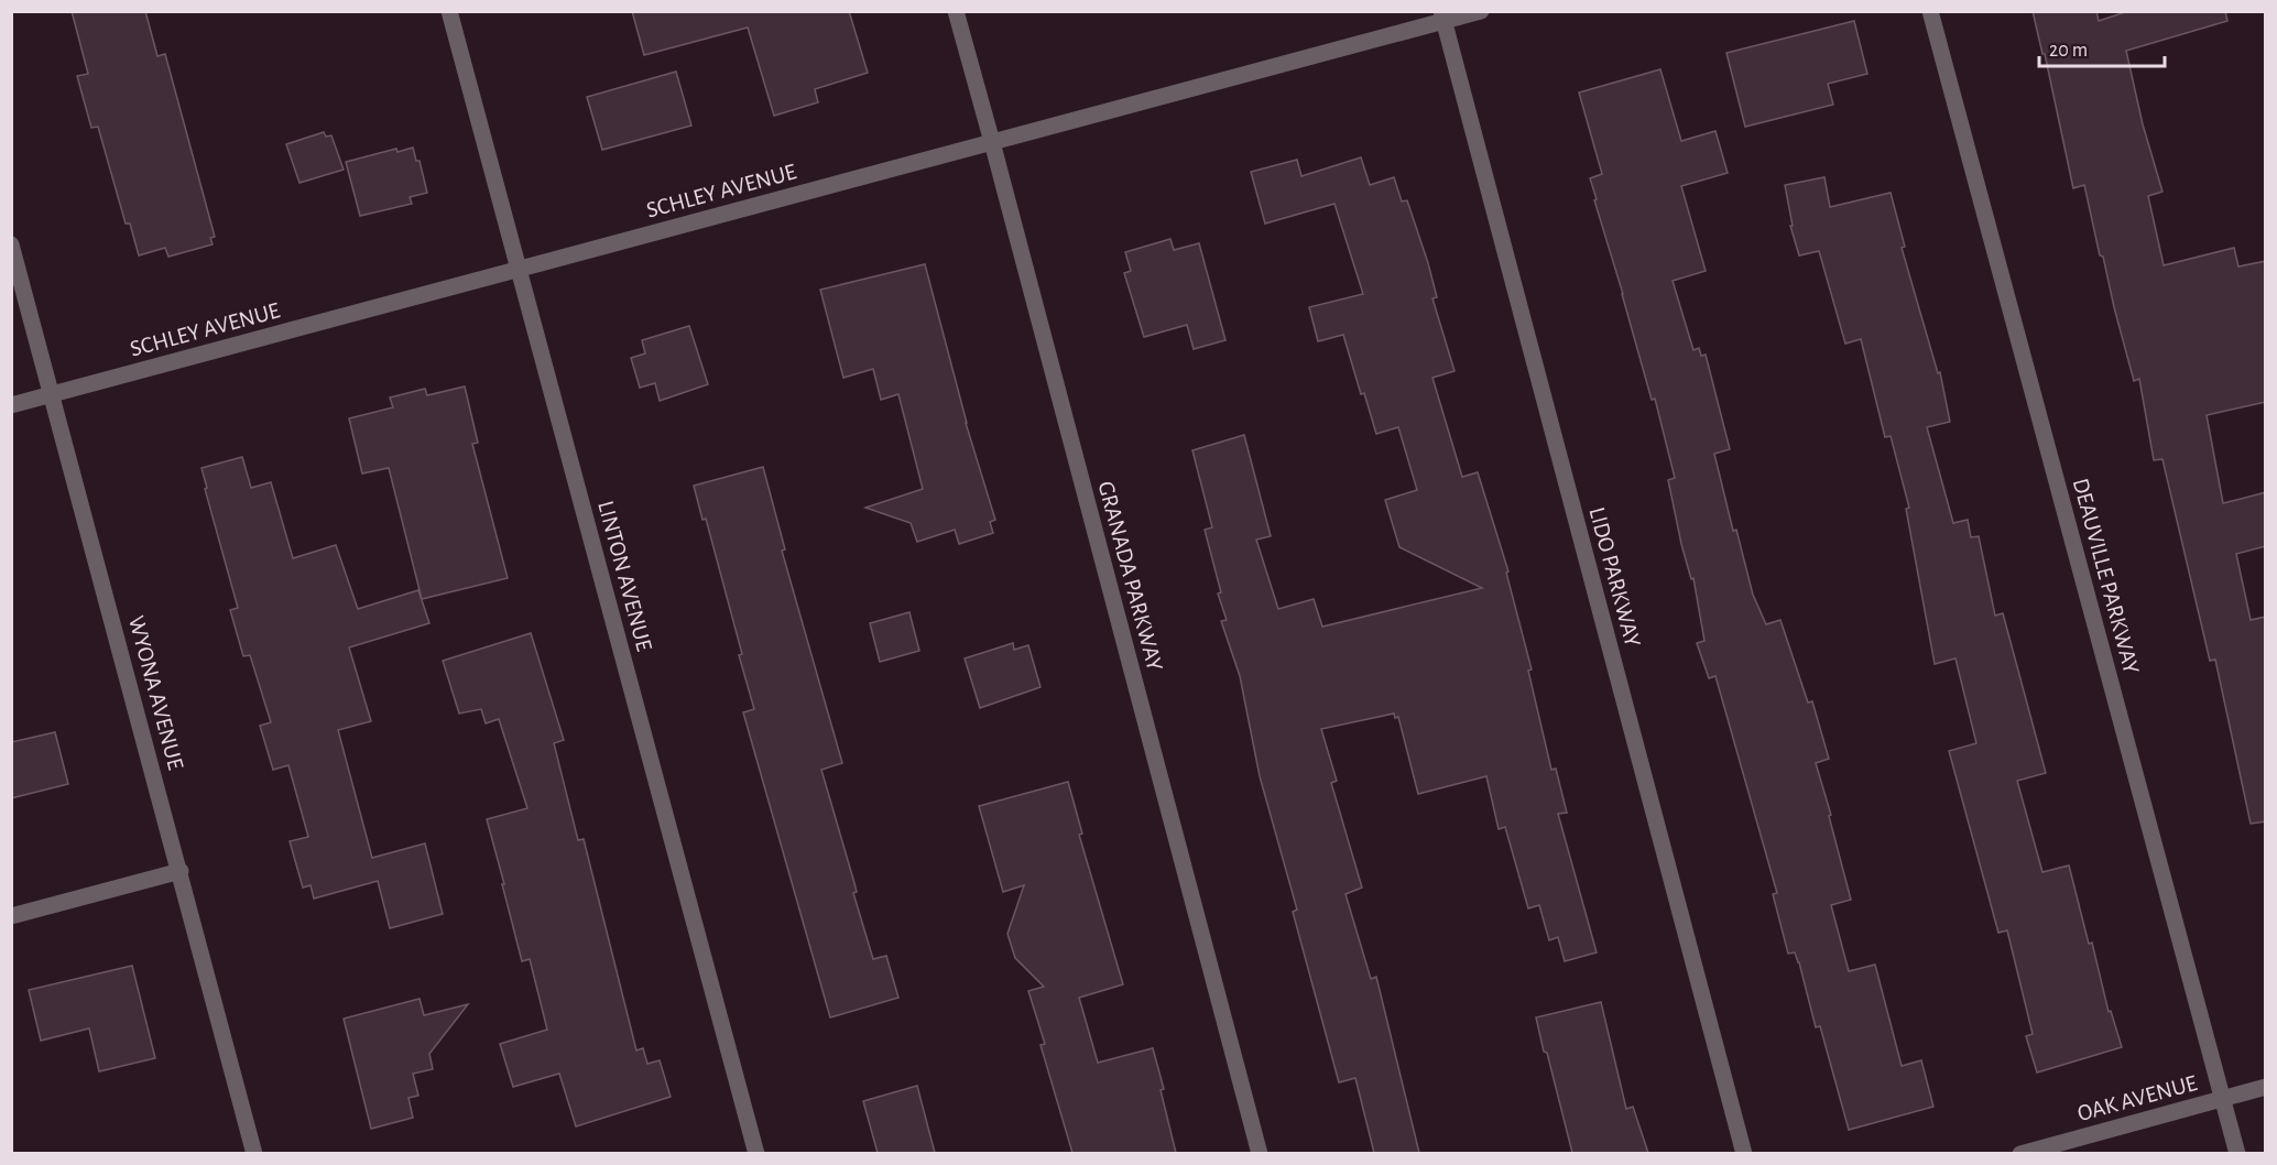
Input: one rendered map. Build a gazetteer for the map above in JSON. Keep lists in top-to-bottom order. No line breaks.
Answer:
{"streets":{"street":["SCHLEY AVENUE","LINTON AVENUE","GRANADA PARKWAY","DEAUVILLE PARKWAY","LIDO PARKWAY","WYONA AVENUE","OAK AVENUE"]},"crossings":[["SCHLEY AVENUE","LINTON AVENUE"],["SCHLEY AVENUE","GRANADA PARKWAY"],["SCHLEY AVENUE","LIDO PARKWAY"],["SCHLEY AVENUE","WYONA AVENUE"],["DEAUVILLE PARKWAY","OAK AVENUE"]],"scale_bar":"20 m"}
